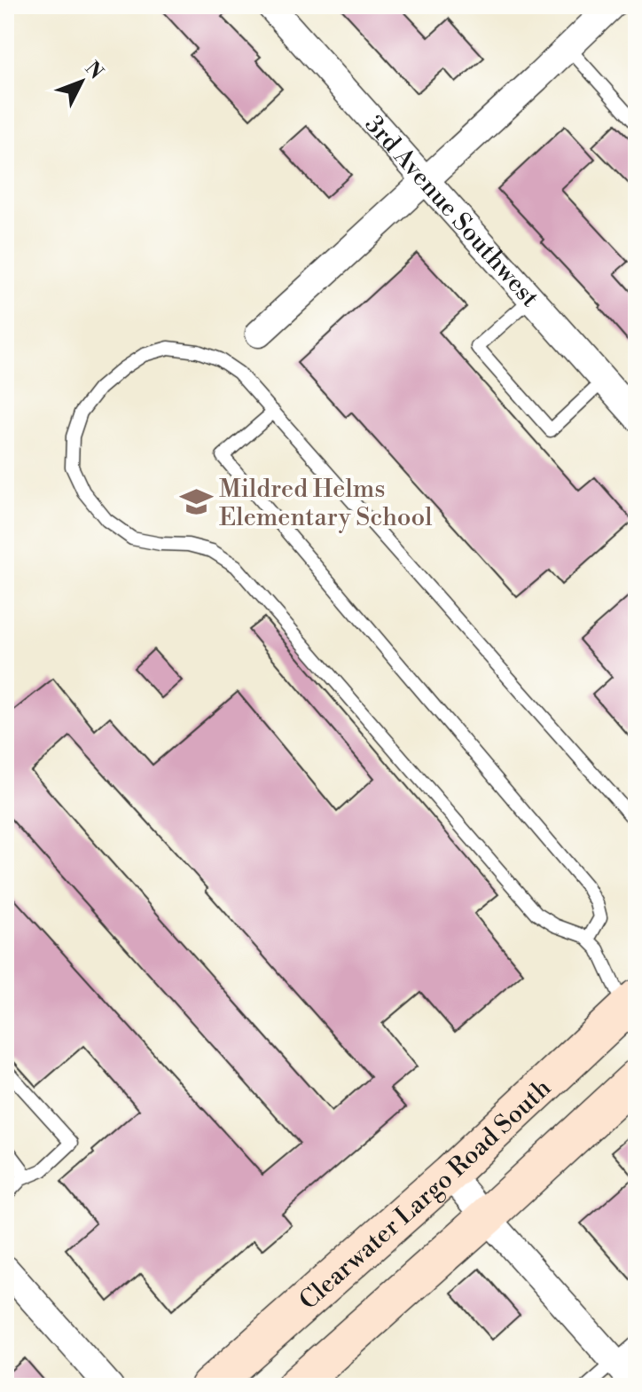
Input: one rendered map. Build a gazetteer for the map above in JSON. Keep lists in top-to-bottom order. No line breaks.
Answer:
{"streets":{"main road":["Clearwater Largo Road South"],"street":["3rd Avenue Southwest"]},"places":{"school or university":["Mildred Helms Elementary School"]},"north":"top right"}
